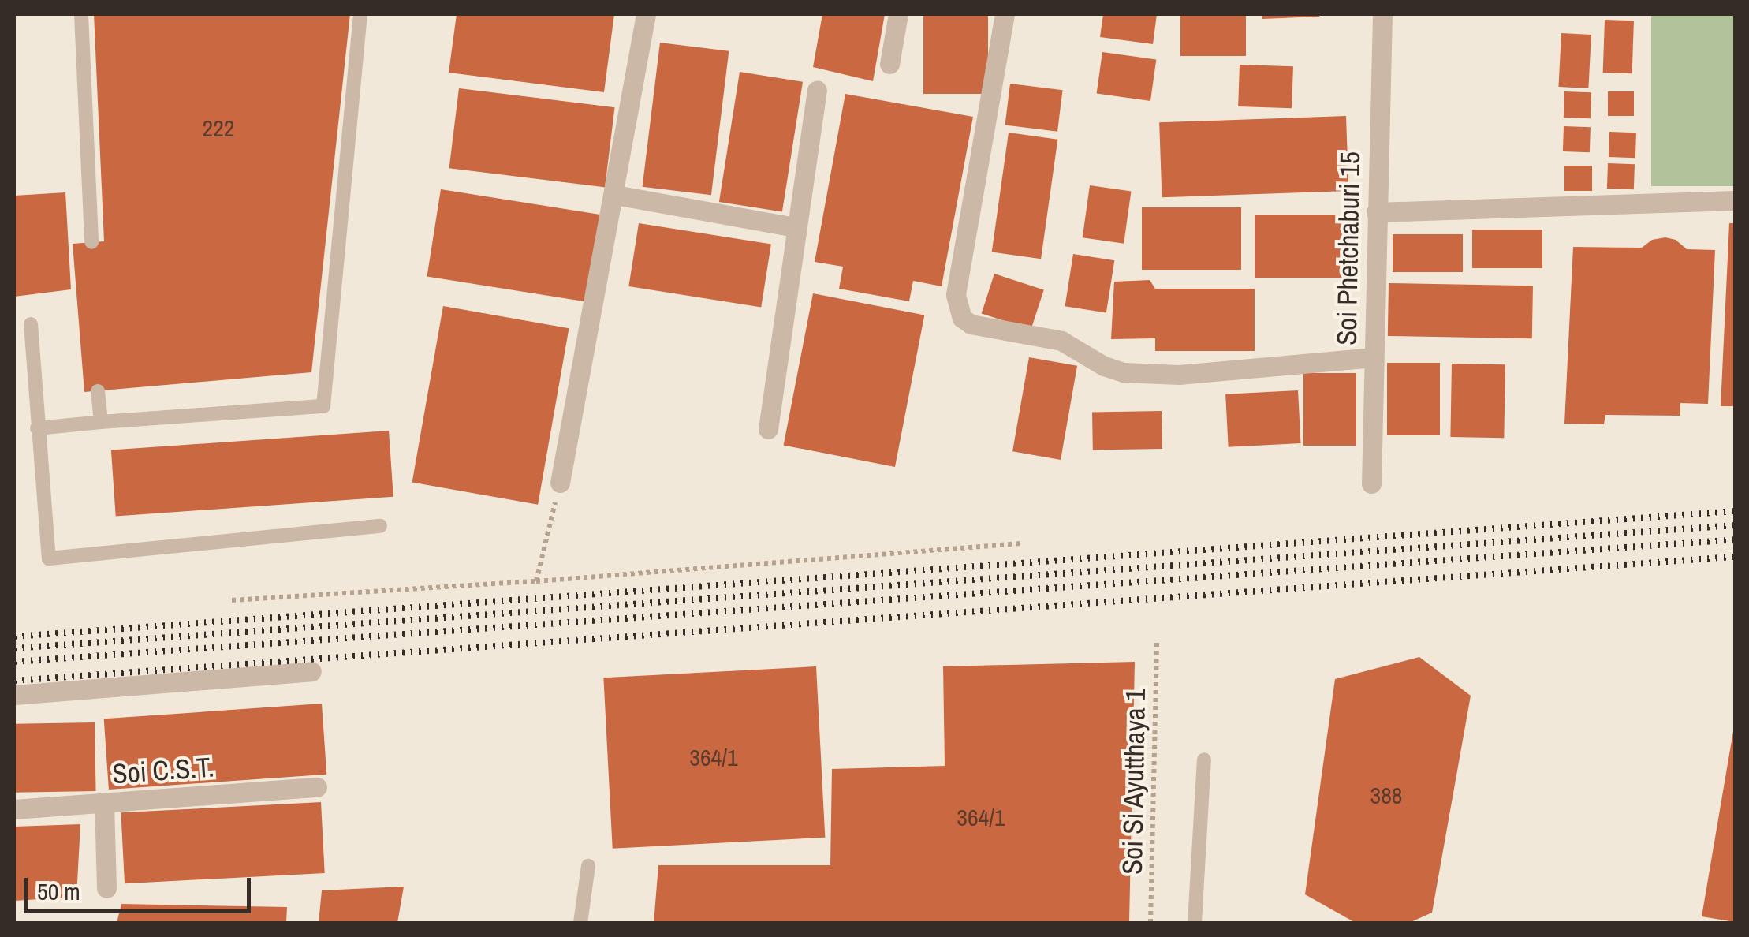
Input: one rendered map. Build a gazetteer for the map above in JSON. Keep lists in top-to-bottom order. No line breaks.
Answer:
{"streets":{"street":["Soi Phetchaburi 15","Soi C.S.T."],"path":["Soi Si Ayutthaya 1"]},"house_numbers":["222","364/1","388","364/1"],"scale_bar":"50 m"}
